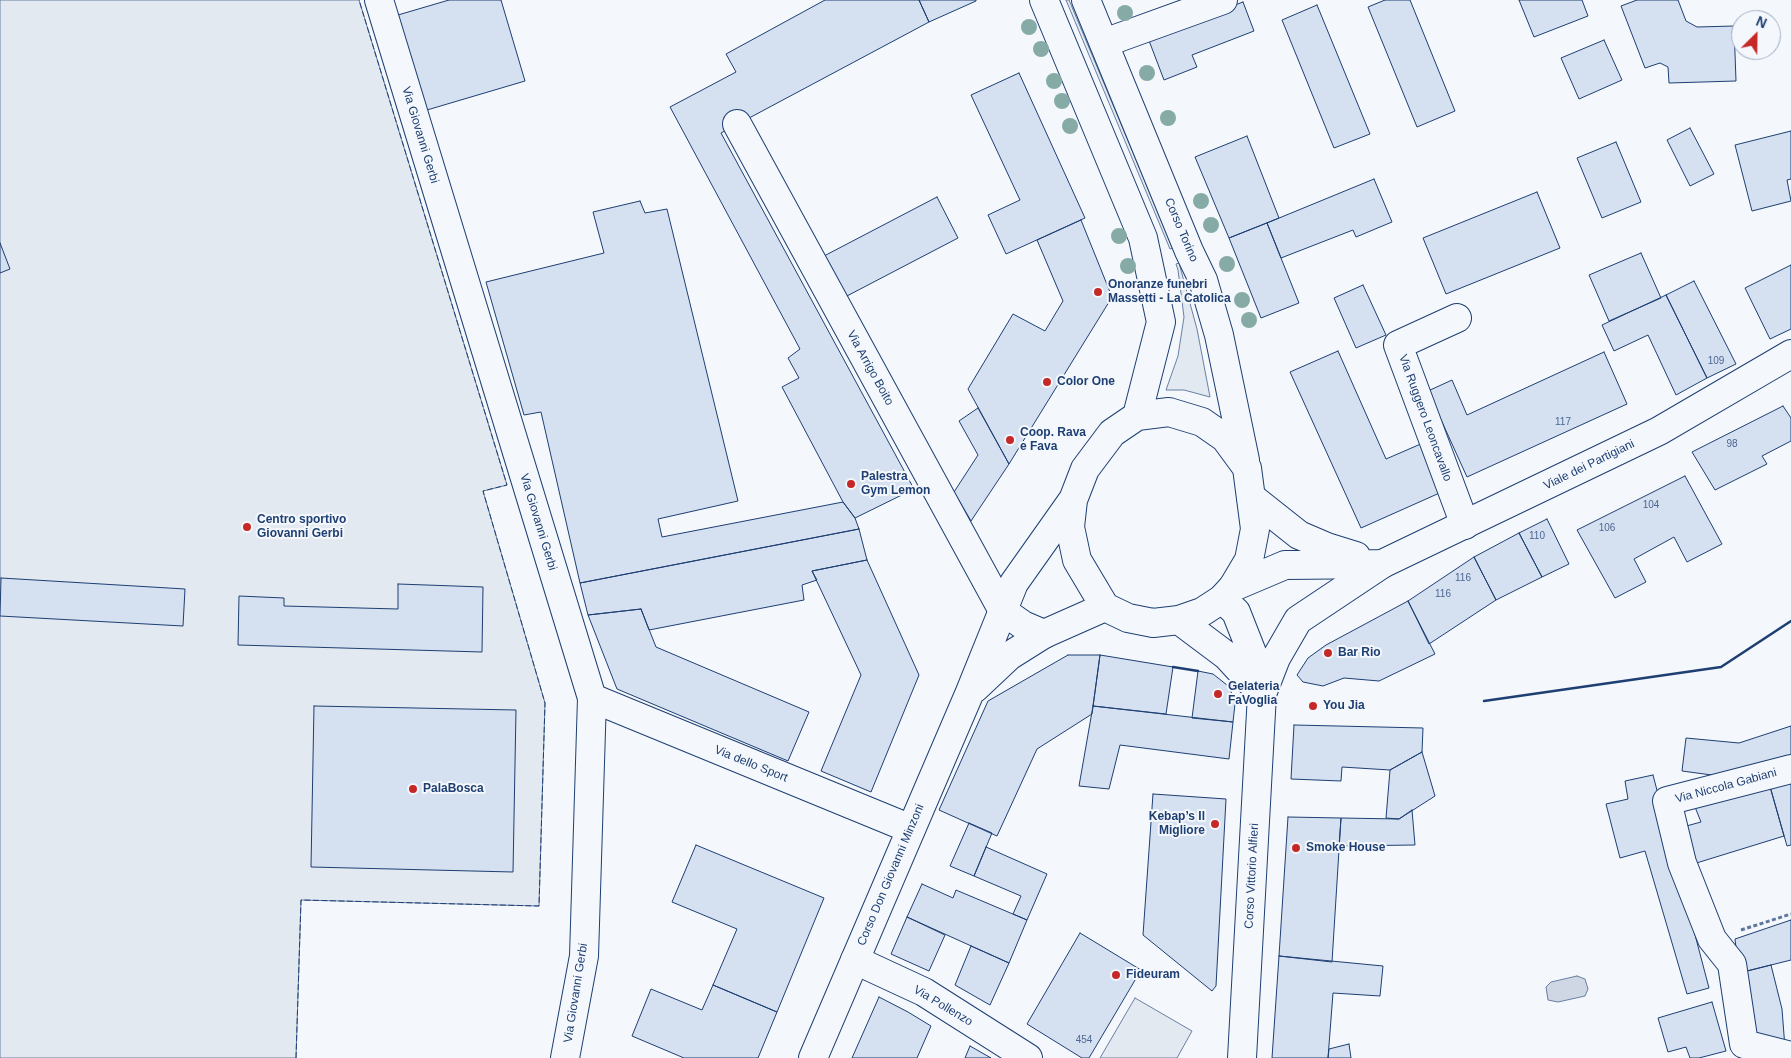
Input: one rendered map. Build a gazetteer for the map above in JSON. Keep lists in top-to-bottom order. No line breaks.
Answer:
{"streets":{"street":["Via Giovanni Gerbi","Corso Torino","Via Arrigo Boito","Via Ruggero Leoncavallo","Viale dei Partigiani","Via dello Sport","Via Niccola Gabiani","Corso Don Giovanni Minzoni","Corso Vittorio Alfieri","Via Pollenzo"]},"crossings":[["Via Giovanni Gerbi","Via dello Sport"],["Corso Torino","Viale dei Partigiani"],["Corso Torino","Corso Vittorio Alfieri"],["Via Arrigo Boito","Corso Don Giovanni Minzoni"],["Via Ruggero Leoncavallo","Viale dei Partigiani"],["Viale dei Partigiani","Corso Don Giovanni Minzoni"],["Viale dei Partigiani","Corso Vittorio Alfieri"],["Via dello Sport","Corso Don Giovanni Minzoni"],["Corso Don Giovanni Minzoni","Via Pollenzo"]],"places":["Onoranze funebri Massetti - La Catolica","Color One","Coop. Rava e Fava","Palestra Gym Lemon","Centro sportivo Giovanni Gerbi","Bar Rio","Gelateria FaVoglia","You Jia","PalaBosca","Kebap’s Il Migliore","Smoke House","Fideuram"],"house_numbers":["109","117","98","104","106","110","116","116","454"],"north":"top right"}
